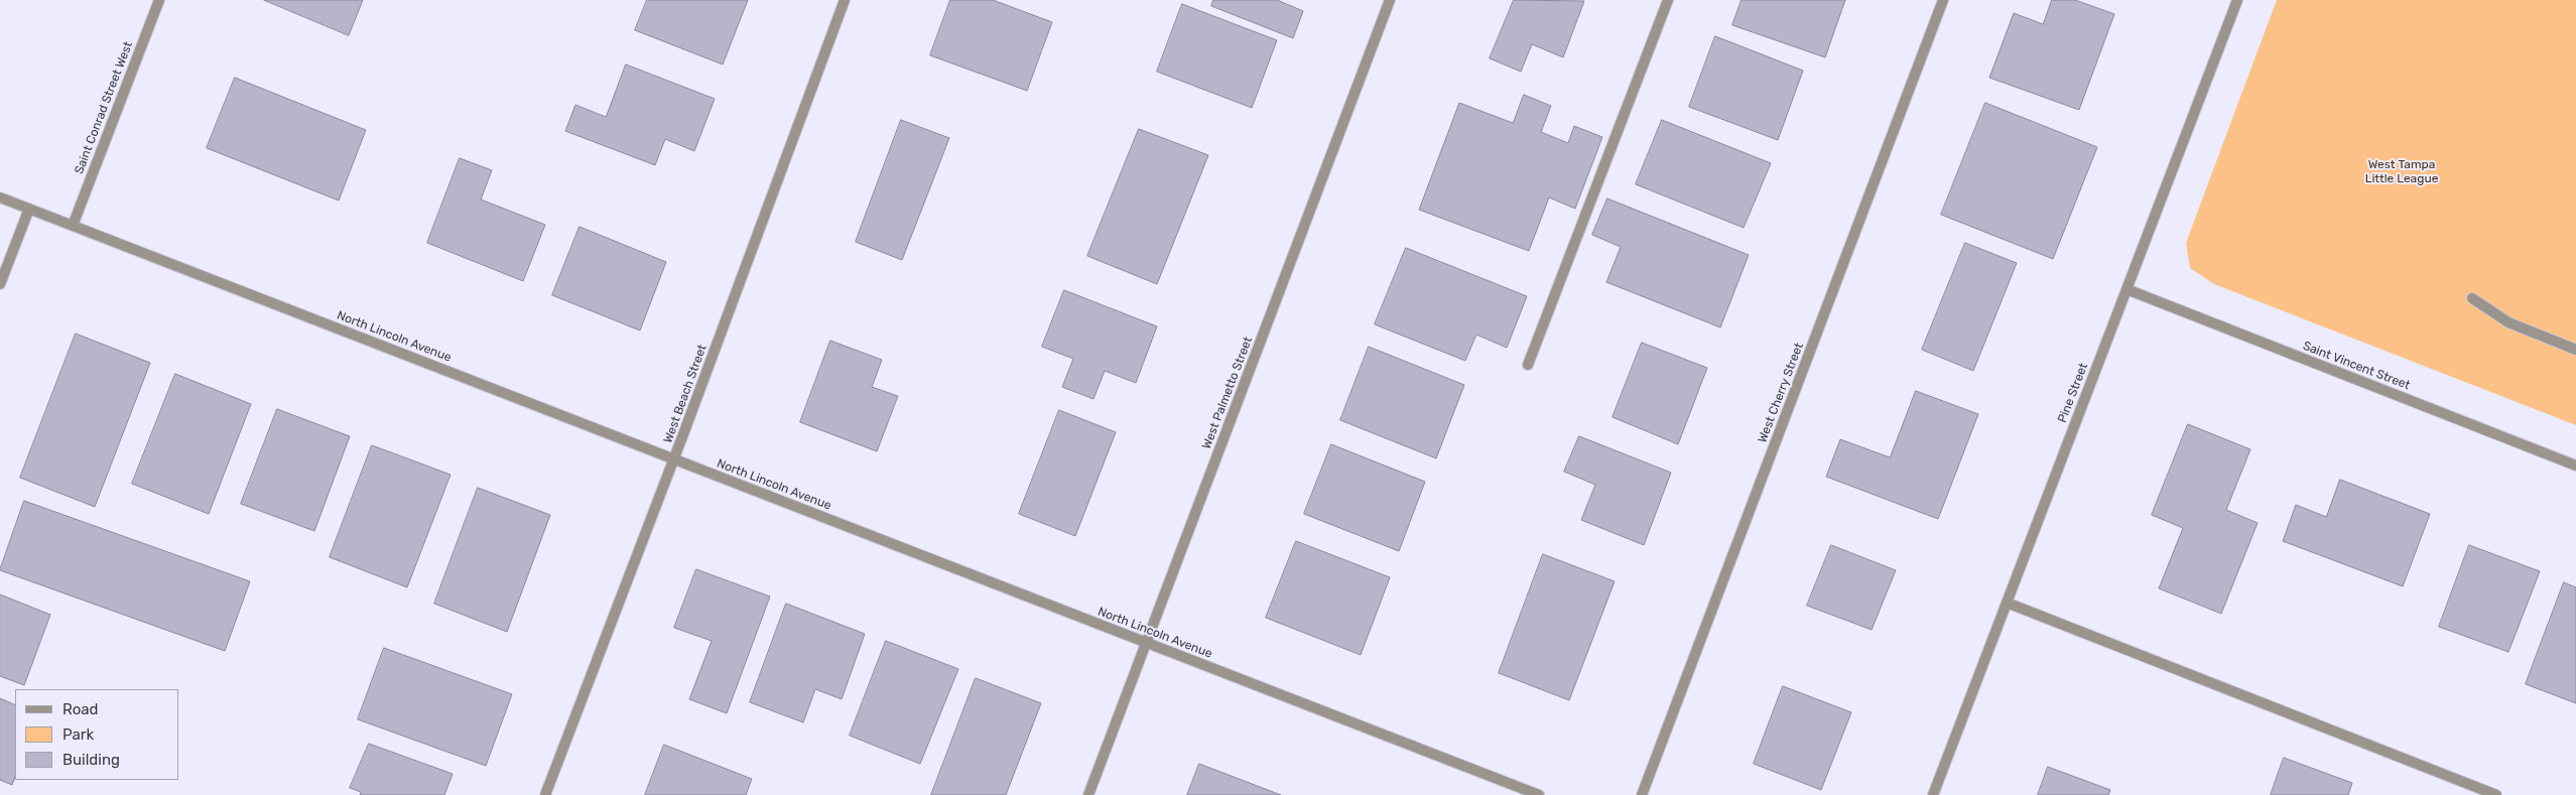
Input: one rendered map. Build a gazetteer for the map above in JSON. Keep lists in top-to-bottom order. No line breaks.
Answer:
{"streets":{"street":["Saint Conrad Street West","North Lincoln Avenue","Saint Vincent Street","West Palmetto Street","West Cherry Street","Pine Street","West Beach Street"]},"crossings":[["Saint Conrad Street West","North Lincoln Avenue"],["North Lincoln Avenue","West Palmetto Street"],["North Lincoln Avenue","West Beach Street"],["Saint Vincent Street","Pine Street"]],"parks":["West Tampa Little League"],"legend":["Road","Park","Building"]}
